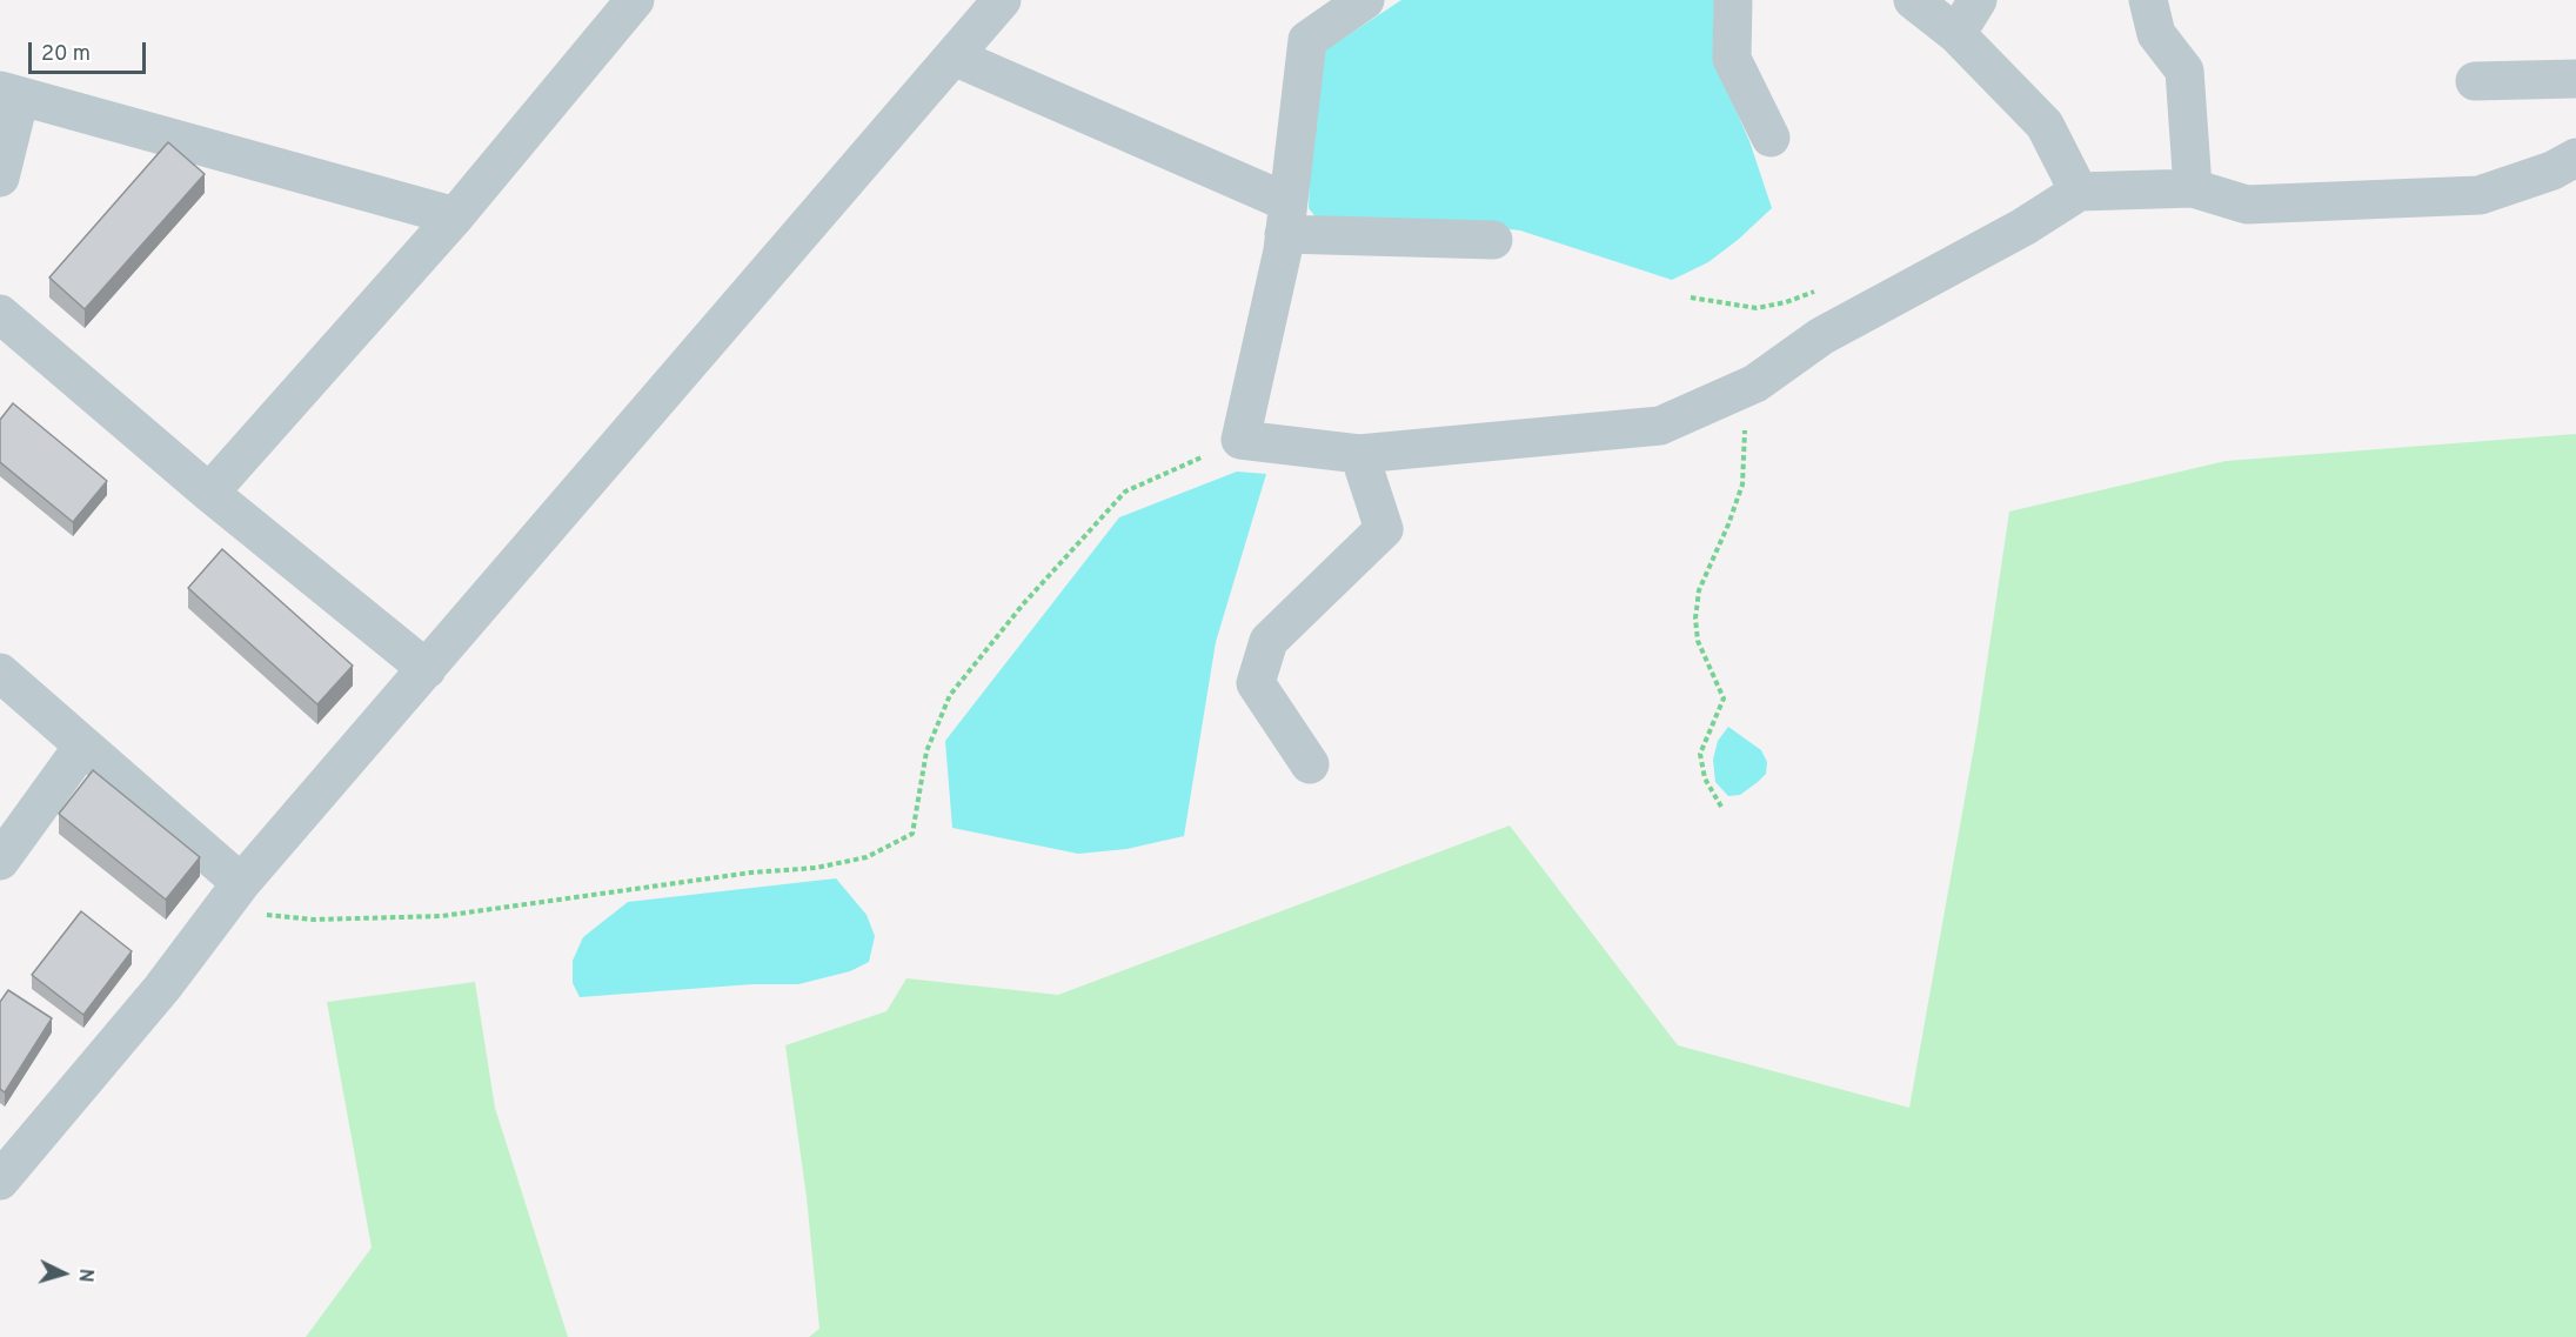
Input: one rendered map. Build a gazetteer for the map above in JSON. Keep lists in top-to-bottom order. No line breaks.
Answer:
{"scale_bar":"20 m","north":"right"}
